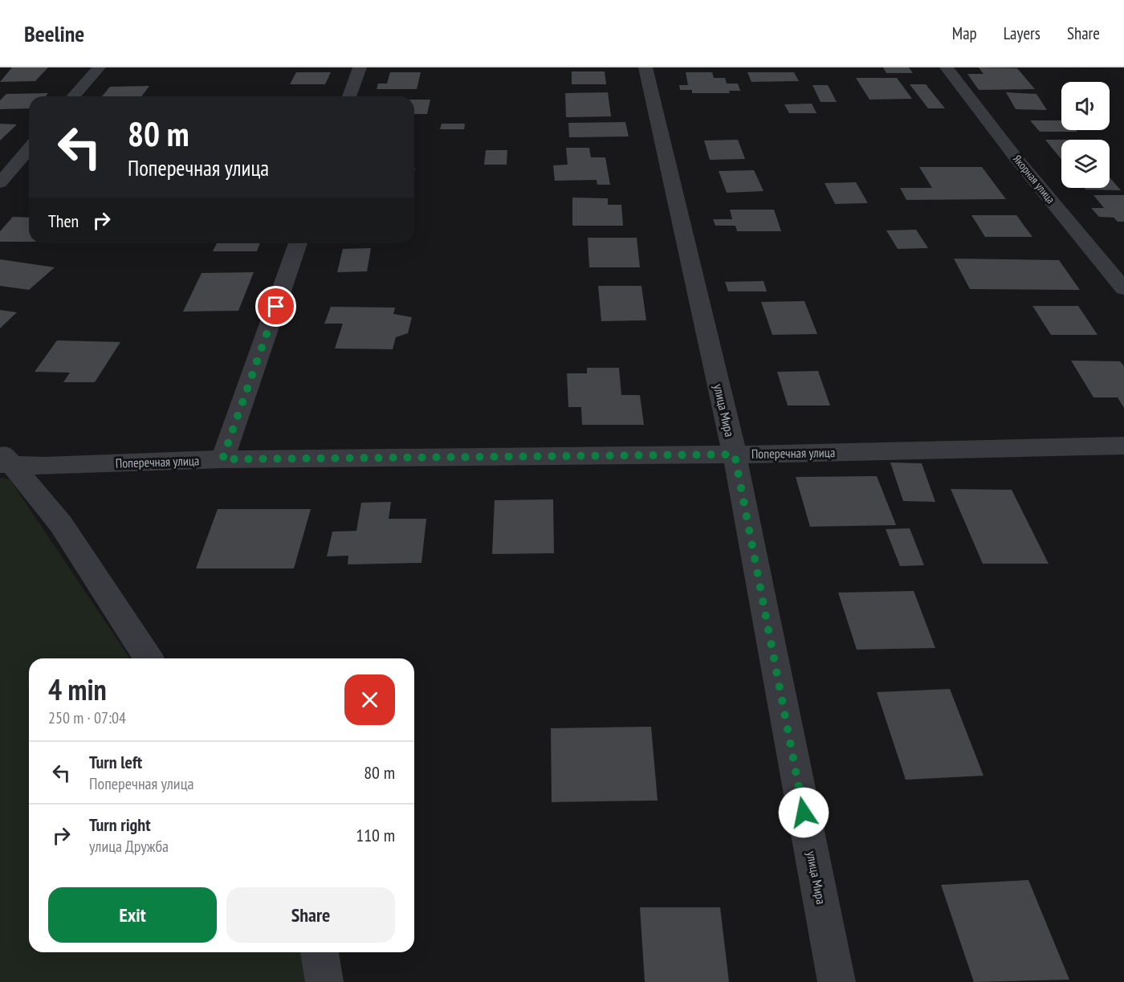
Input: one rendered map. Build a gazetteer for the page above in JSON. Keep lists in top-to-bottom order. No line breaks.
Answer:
{"streets":{"street":["Якорная улица","улица Мира","Поперечная улица"]},"crossings":[["улица Мира","Поперечная улица"]],"page":{"header":"Beeline","nav":["Map","Layers","Share"],"turn":["80 m","Поперечная улица"],"then":"Then","heading":["4 min","250 m · 07:04"],"list":[{"name":"Turn left","note":"Поперечная улица","value":"80 m"},{"name":"Turn right","note":"улица Дружба","value":"110 m"}],"buttons":["Exit","Share"]}}
